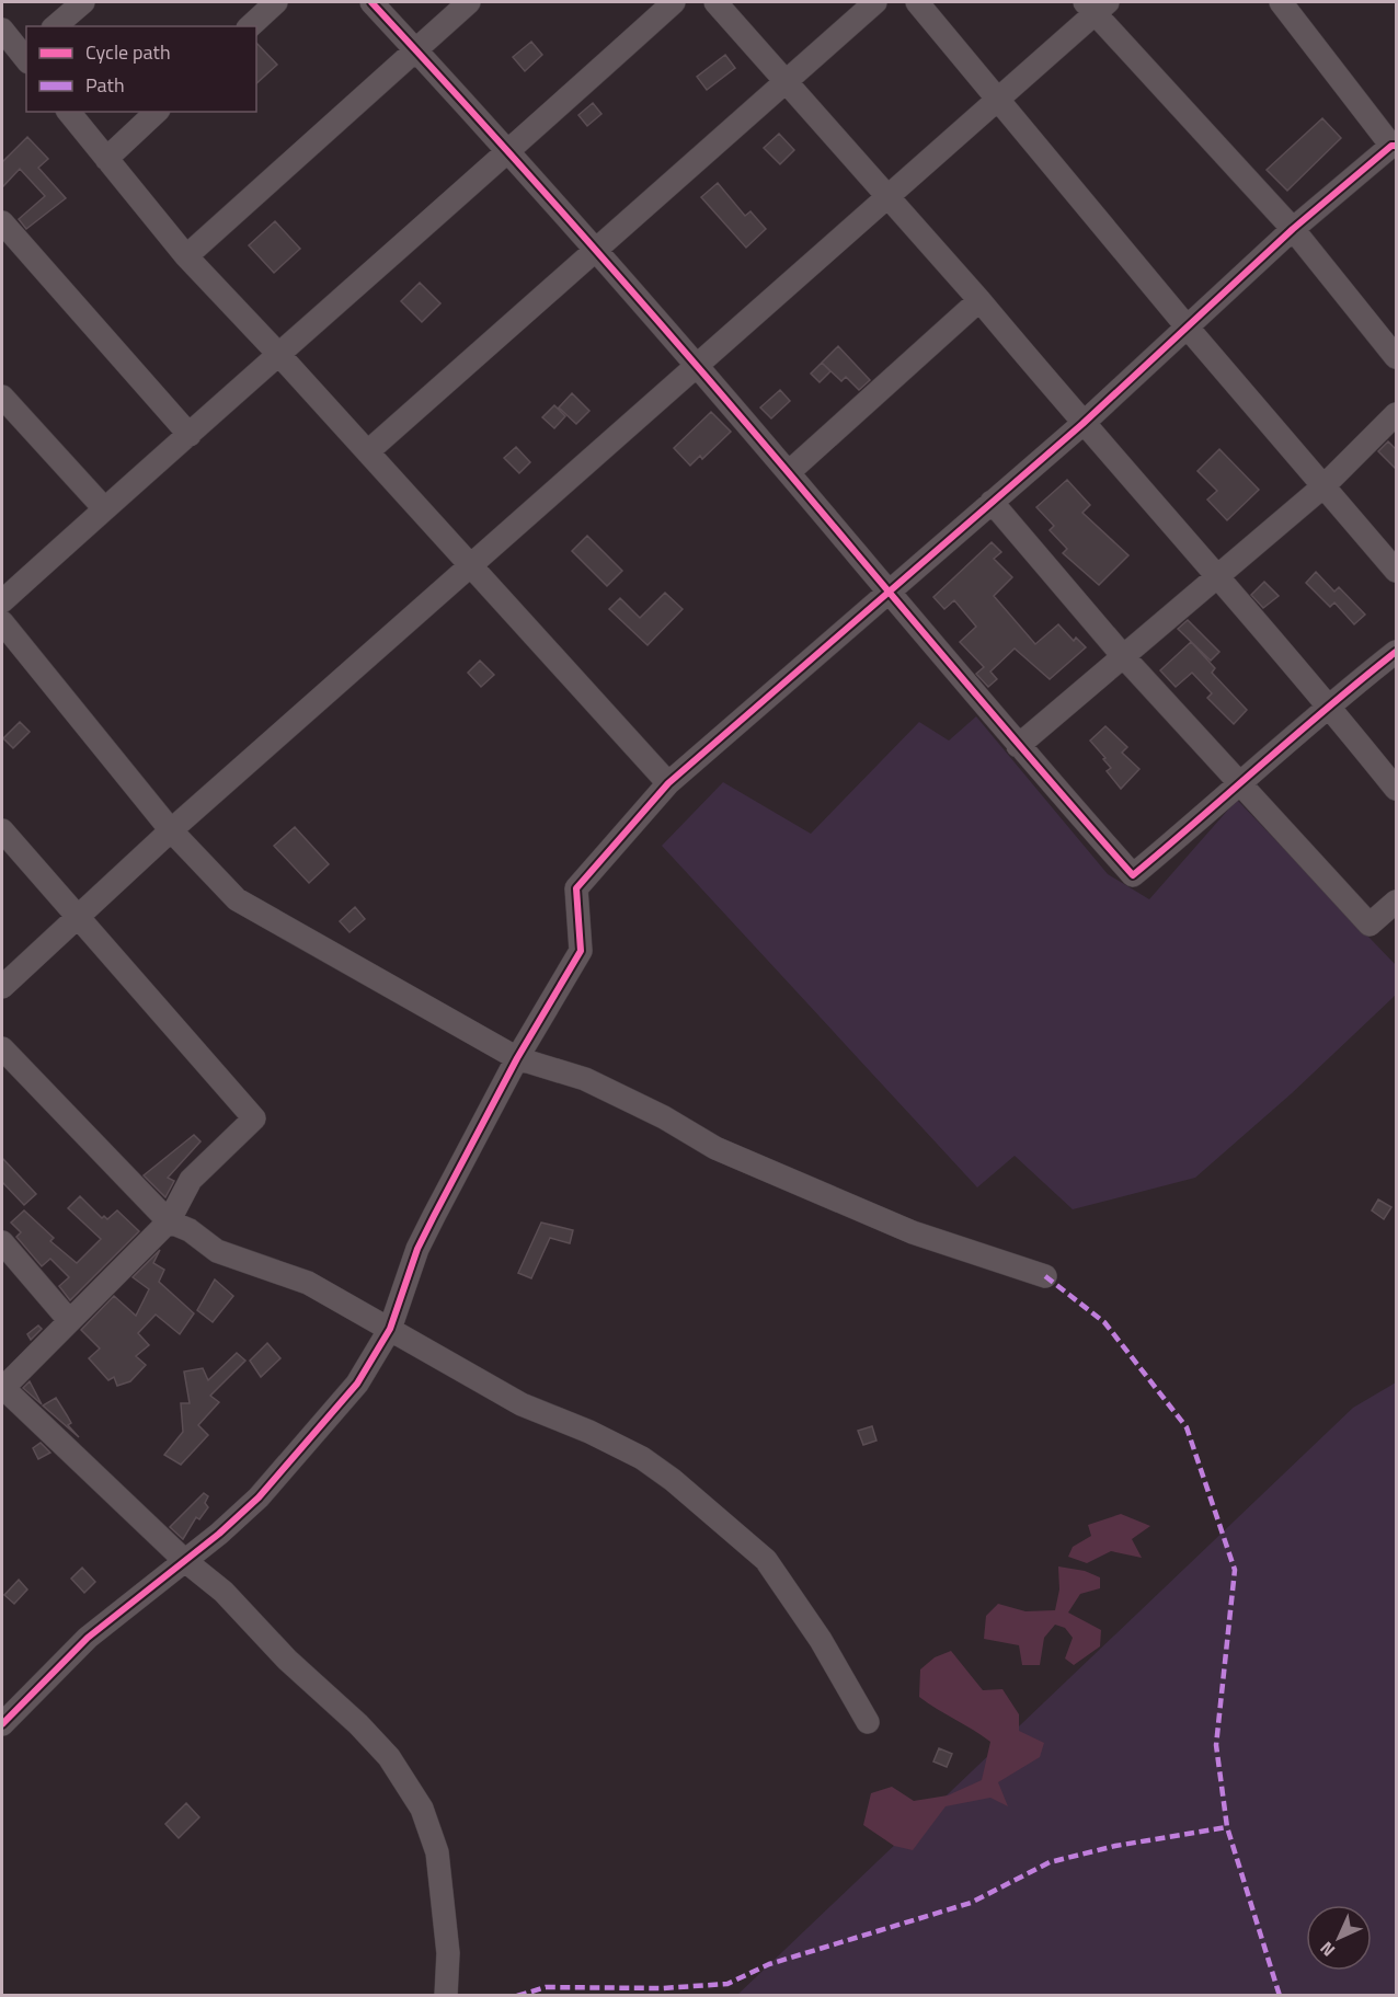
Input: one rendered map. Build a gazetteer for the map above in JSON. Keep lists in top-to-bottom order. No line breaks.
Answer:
{"legend":["Cycle path","Path"],"north":"bottom left"}
